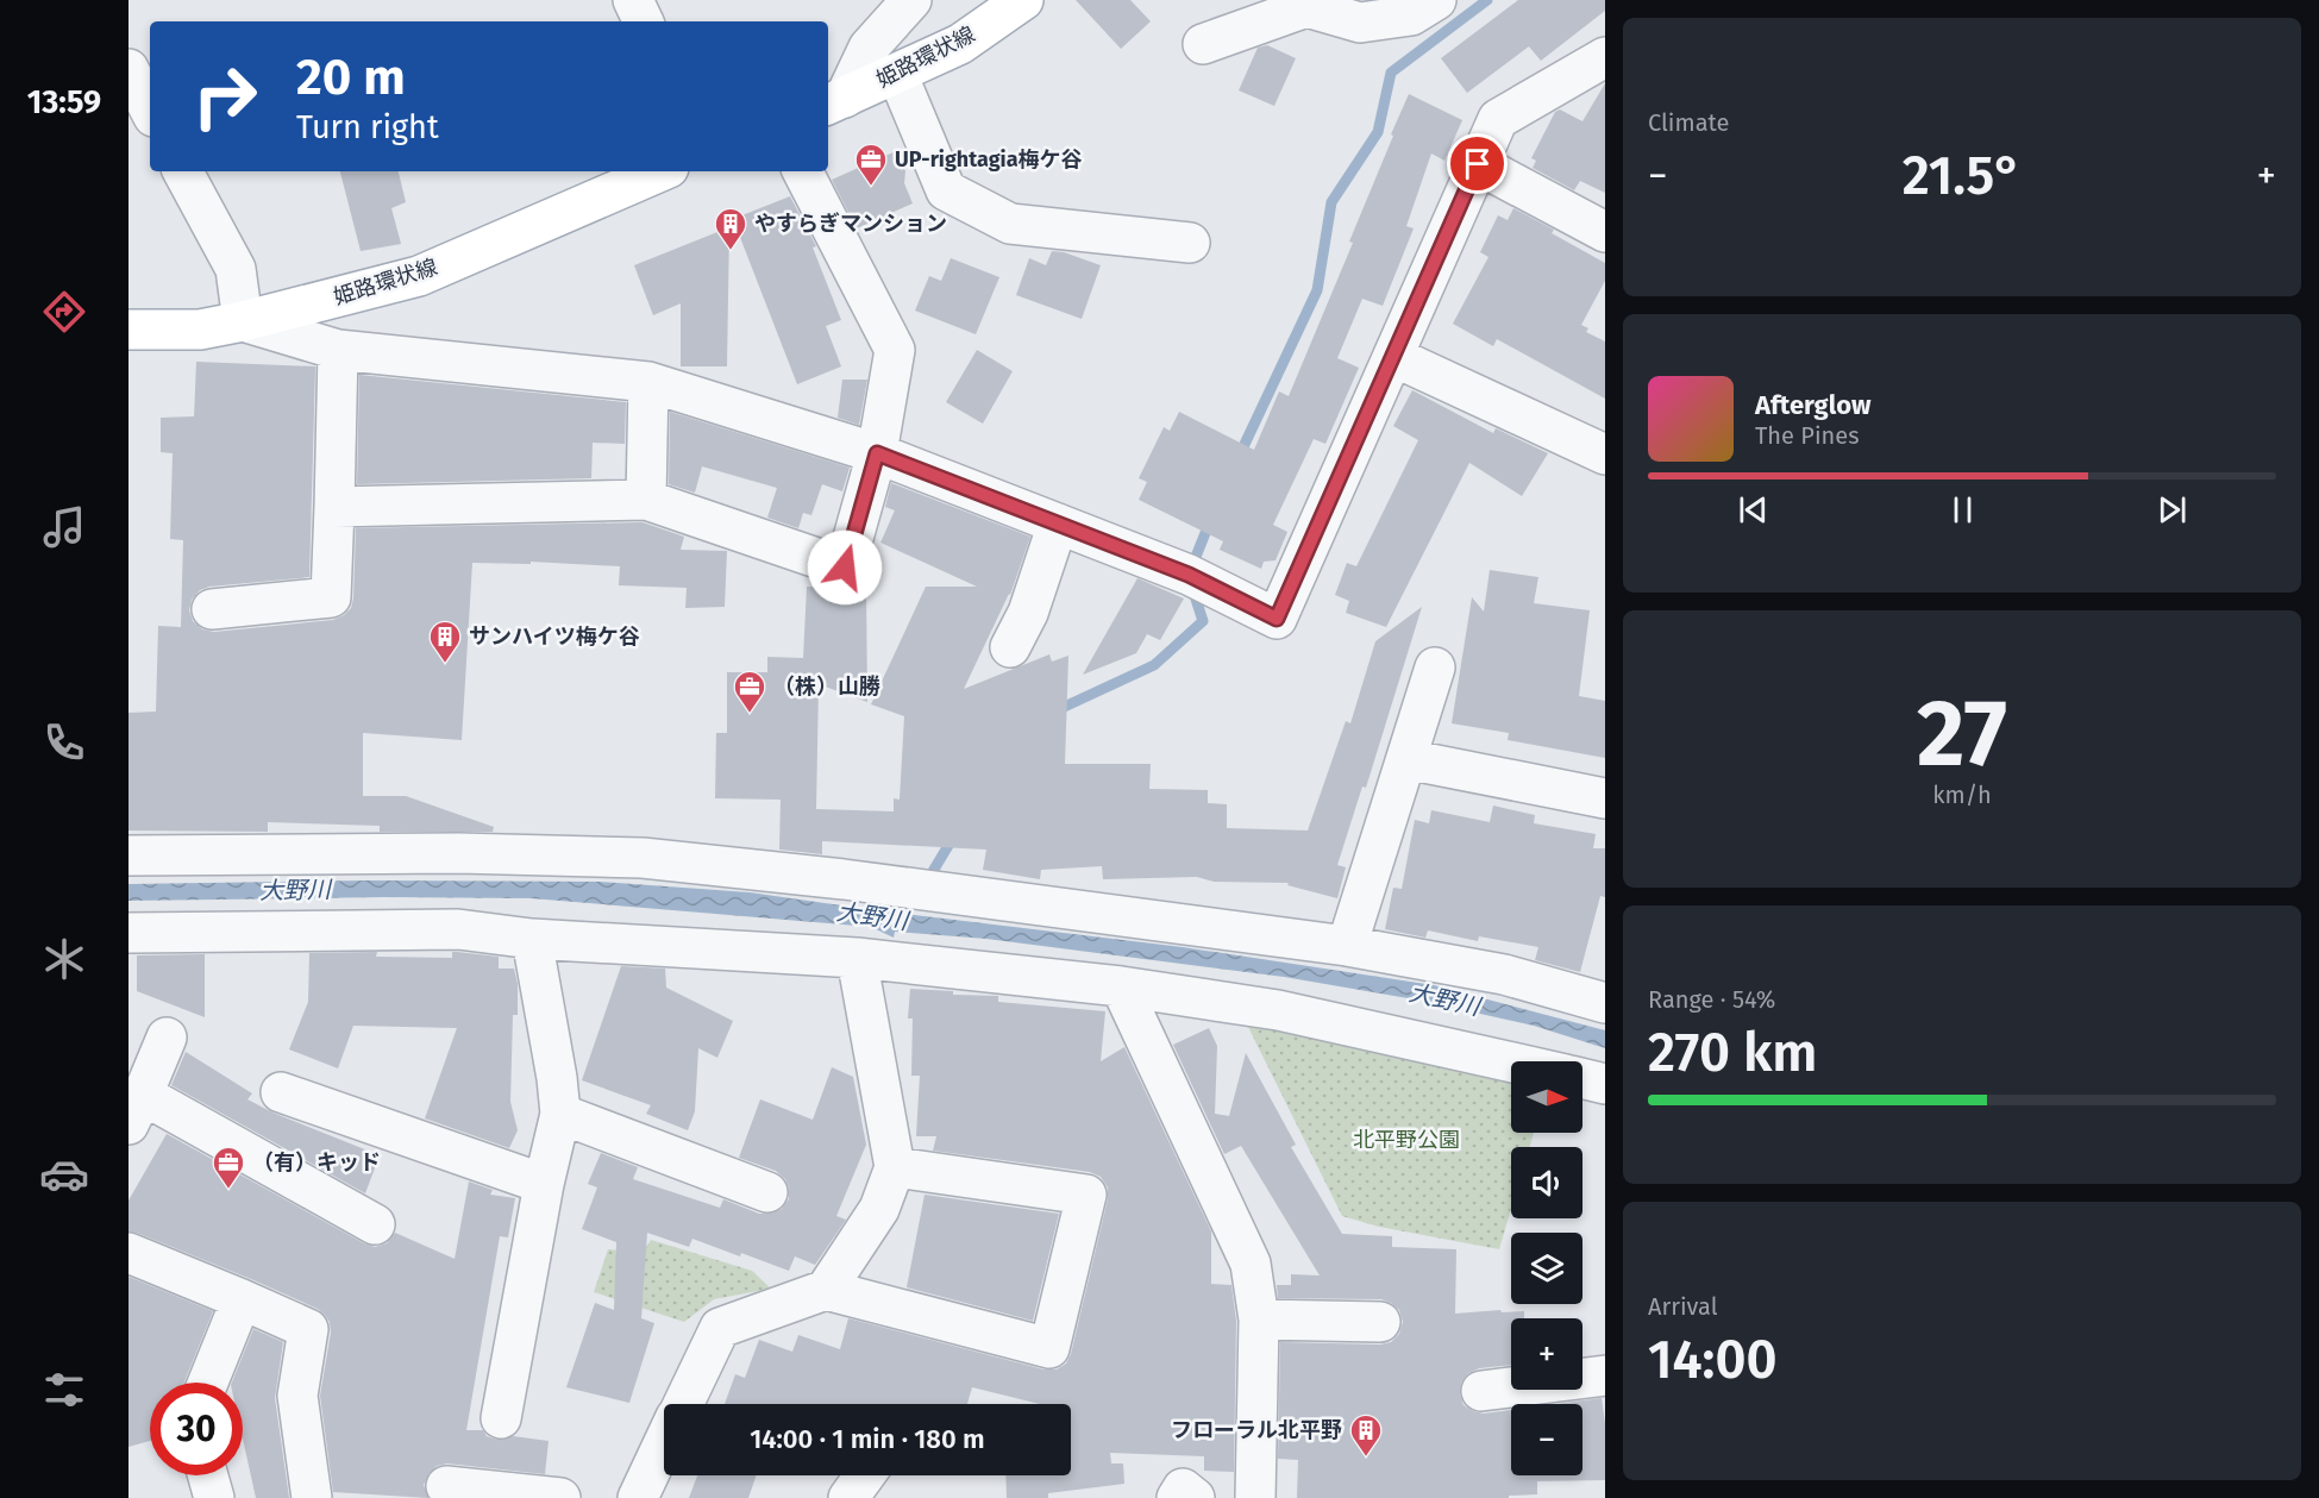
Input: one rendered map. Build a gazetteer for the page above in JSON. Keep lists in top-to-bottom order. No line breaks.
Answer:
{"streets":{"main road":["姫路環状線"]},"water":["大野川"],"parks":["北平野公園"],"places":{"office":["UP-rightagia梅ケ谷","（株）山勝","（有）キッド"],"building":["やすらぎマンション","サンハイツ梅ケ谷","フローラル北平野"]},"north":"right","page":{"tabs":"13:59","tile":["Climate",["27","km/h"],["Range · 54%","270 km"],["Arrival","14:00"]],"turn":["20 m","Turn right"],"heat":["−","21.5°","+"],"song":["Afterglow","The Pines"],"map_buttons":["+","−"],"limit":"30","trip":"14:00 · 1 min · 180 m"}}
